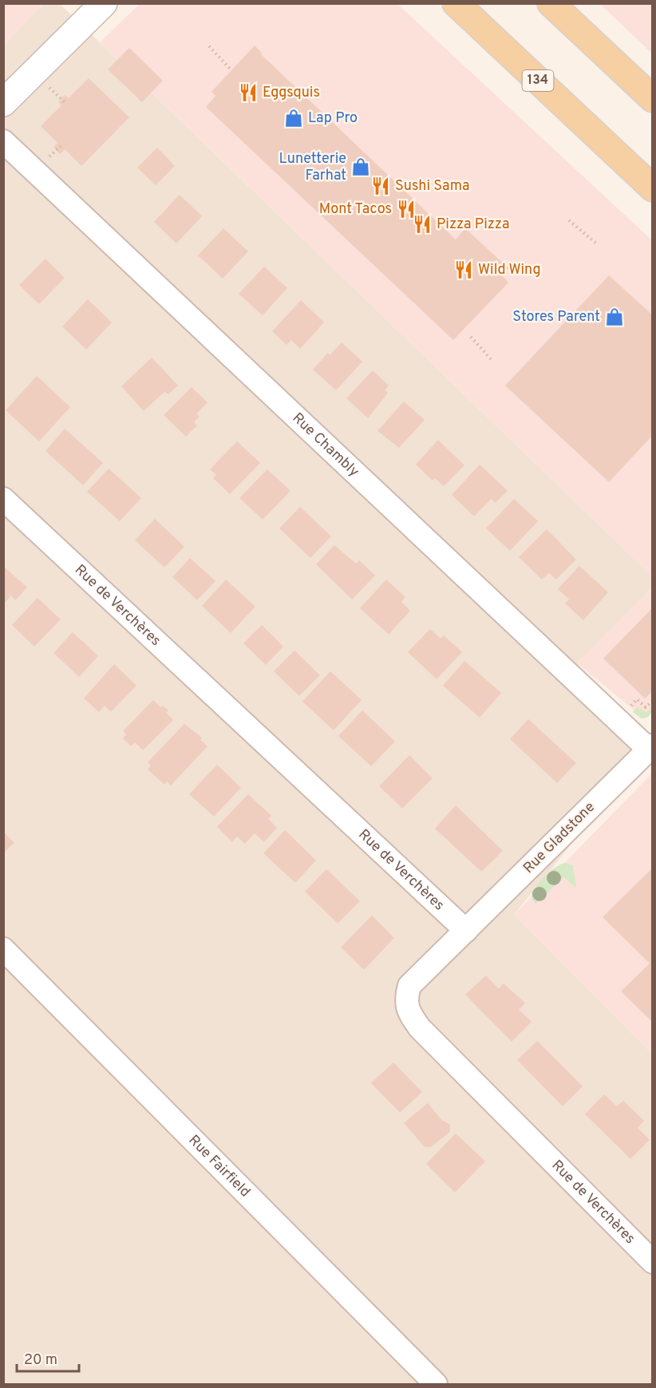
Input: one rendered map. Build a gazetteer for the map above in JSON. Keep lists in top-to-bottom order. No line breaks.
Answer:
{"streets":{"main road":["134"],"street":["Rue Chambly","Rue de Verchères","Rue Gladstone","Rue Fairfield"]},"crossings":[["Rue Chambly","Rue Gladstone"],["Rue de Verchères","Rue Gladstone"]],"places":{"restaurant":["Eggsquis","Sushi Sama","Mont Tacos","Pizza Pizza","Wild Wing"],"shop":["Lap Pro","Lunetterie Farhat","Stores Parent"]},"scale_bar":"20 m"}
